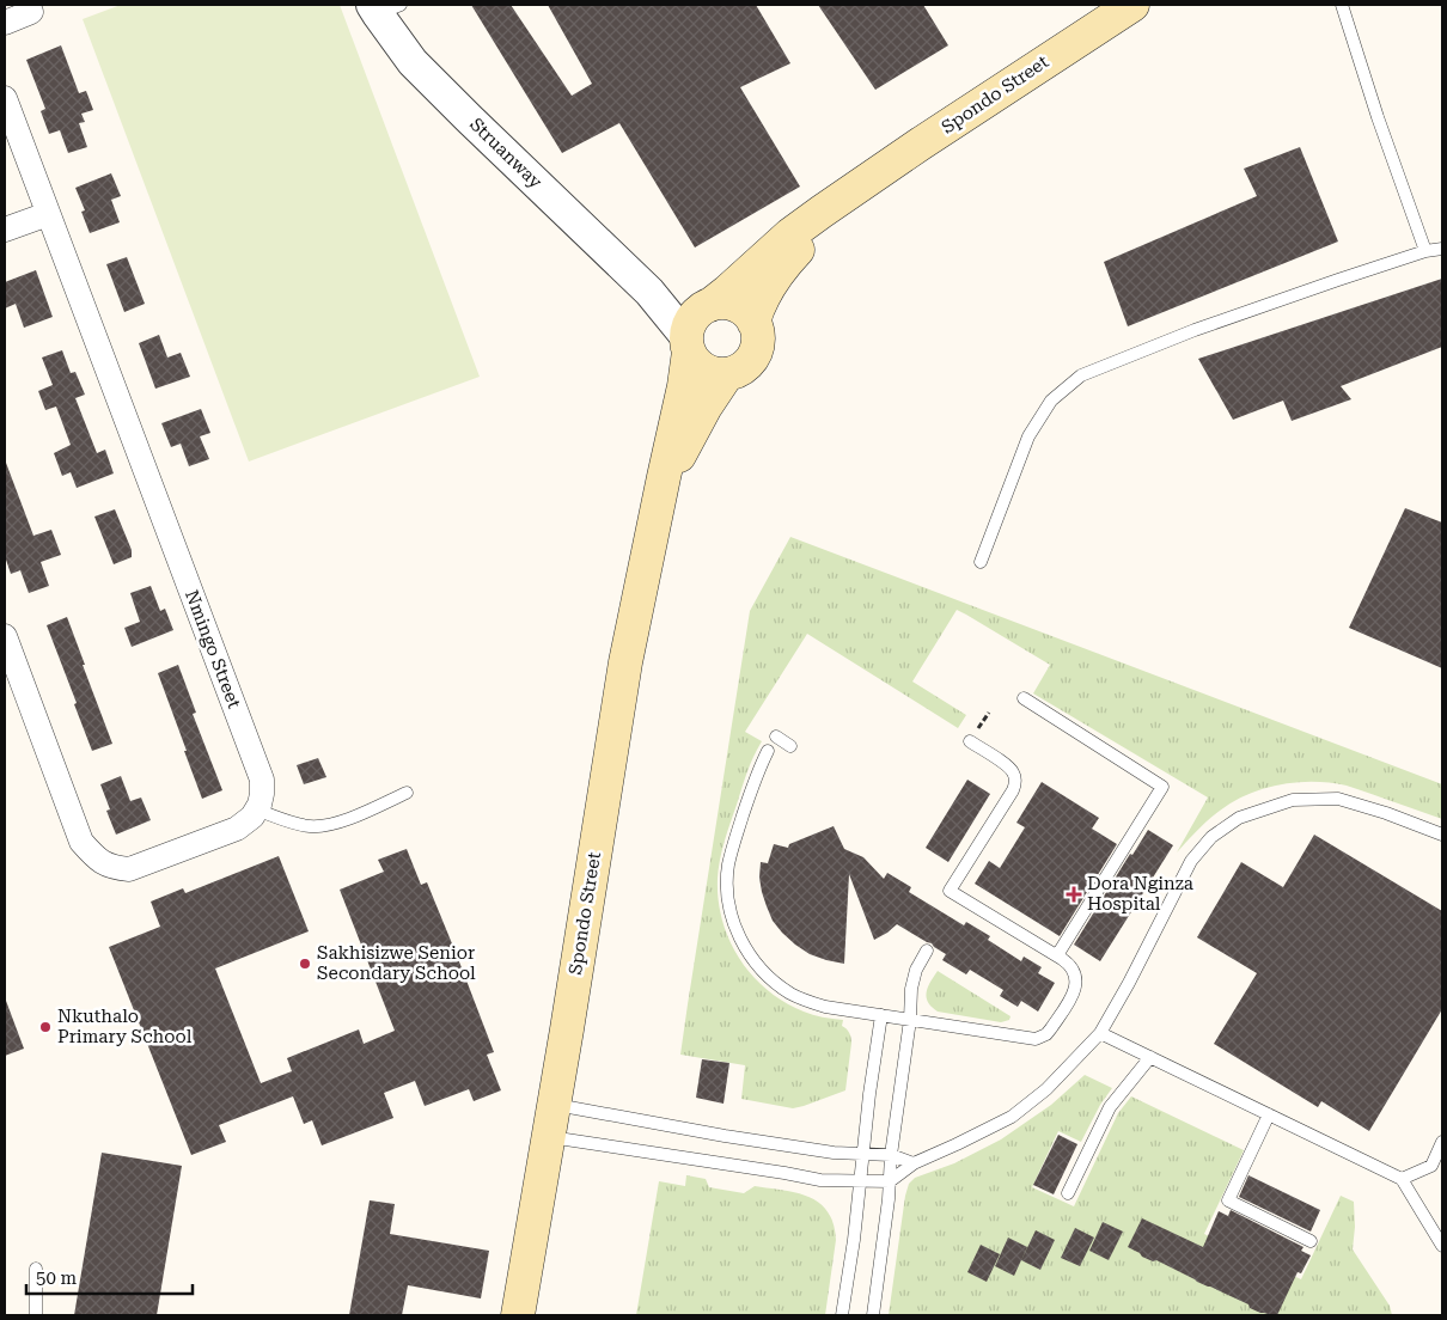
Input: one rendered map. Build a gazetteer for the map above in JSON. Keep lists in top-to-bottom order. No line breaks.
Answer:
{"streets":{"main road":["Spondo Street"],"street":["Struanway","Nmingo Street"]},"crossings":[["Spondo Street","Struanway"]],"places":{"health":["Dora Nginza Hospital"],"other":["Sakhisizwe Senior Secondary School","Nkuthalo Primary School"]},"scale_bar":"50 m"}
